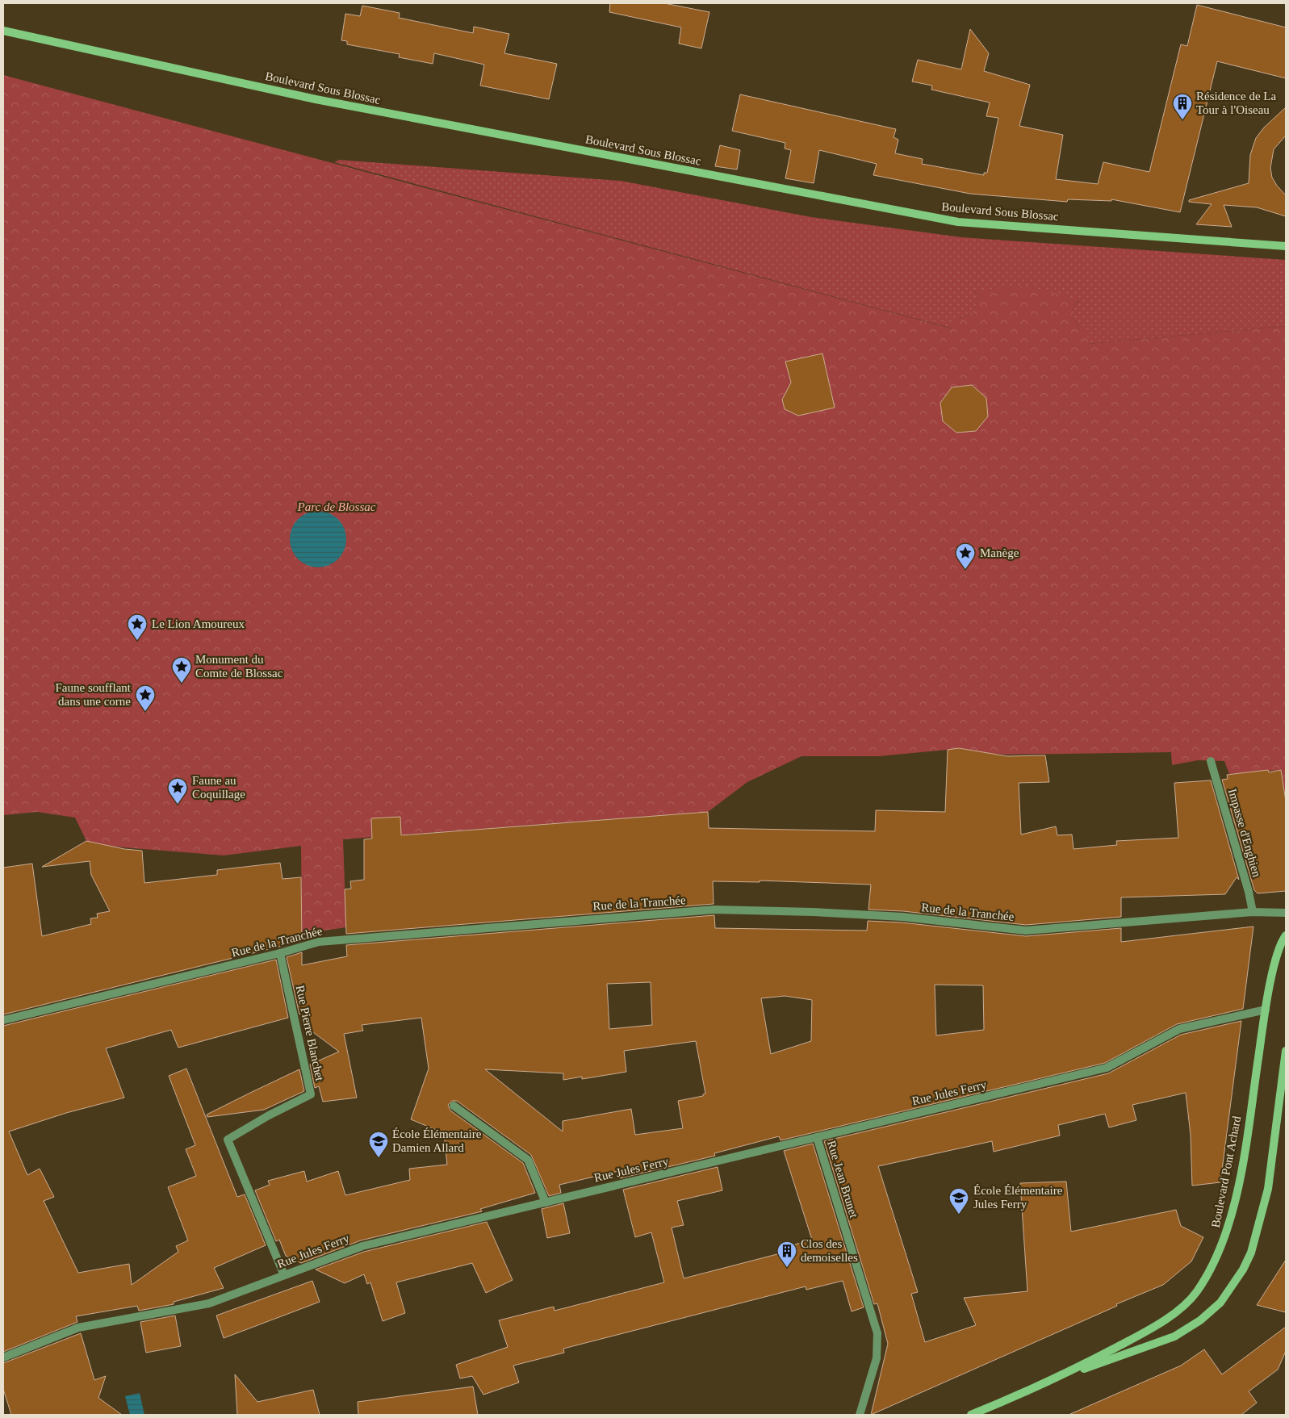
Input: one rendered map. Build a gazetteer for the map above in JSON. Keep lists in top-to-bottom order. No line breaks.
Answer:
{"streets":{"main road":["Boulevard Sous Blossac","Boulevard Pont Achard"],"street":["Impasse d'Enghien","Rue de la Tranchée","Rue Pierre Blanchet","Rue Jules Ferry","Rue Jean Brunet"]},"crossings":[["Impasse d'Enghien","Rue de la Tranchée"],["Rue de la Tranchée","Rue Pierre Blanchet"],["Rue Pierre Blanchet","Rue Jules Ferry"],["Rue Jules Ferry","Boulevard Pont Achard"],["Rue Jules Ferry","Rue Jean Brunet"]],"parks":["Parc de Blossac"],"places":{"building":["Résidence de La Tour à l'Oiseau","Clos des demoiselles"],"place":["Manège","Le Lion Amoureux","Monument du Comte de Blossac","Faune soufflant dans une corne","Faune au Coquillage"],"school or university":["École Élémentaire Damien Allard","École Élémentaire Jules Ferry"]}}
